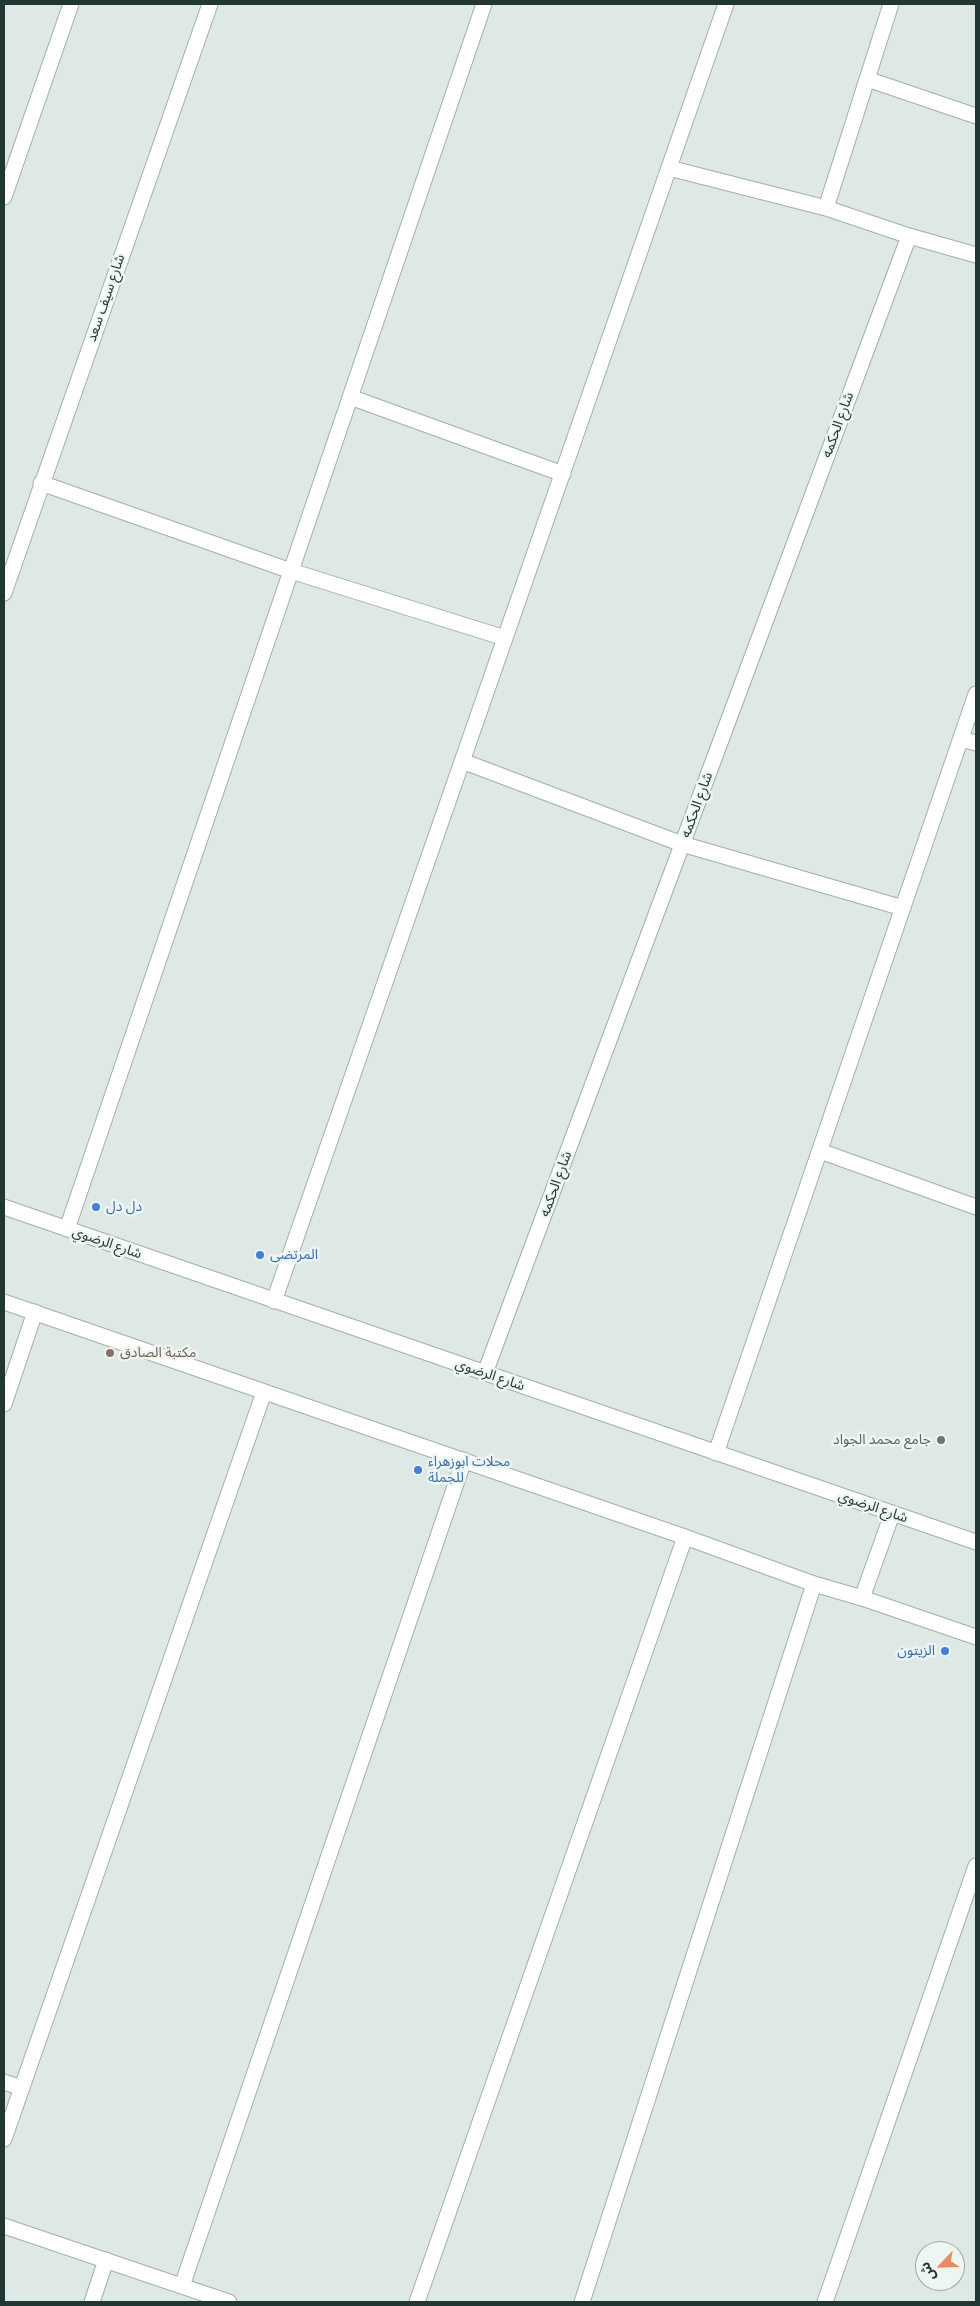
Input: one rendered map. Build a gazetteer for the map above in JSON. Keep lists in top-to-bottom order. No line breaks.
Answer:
{"streets":{"street":["شارع سيف سعد","شارع الحكمه","شارع الرضوي"]},"crossings":[["شارع الحكمه","شارع الرضوي"]],"places":["دل دل","المرتضى","مكتبة الصادق","جامع محمد الجواد","محلات ابوزهراء للجملة","الزيتون"],"north":"bottom left"}
